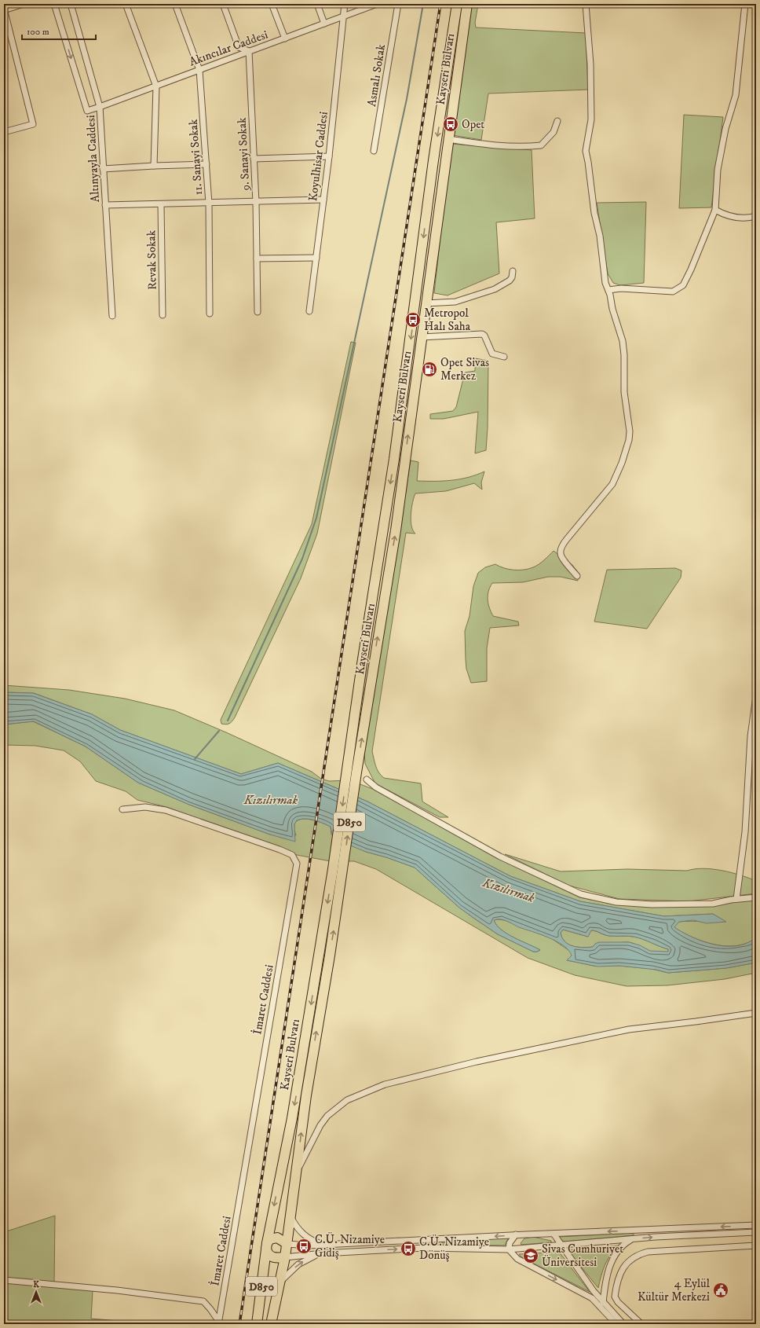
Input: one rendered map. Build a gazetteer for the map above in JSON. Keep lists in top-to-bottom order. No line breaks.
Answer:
{"streets":{"highway":["Kayseri Bulvarı","D850"],"street":["Akıncılar Caddesi","Asmalı Sokak","9. Sanayi Sokak","Koyulhisar Caddesi","11. Sanayi Sokak","Altınyayla Caddesi","Revak Sokak","İmaret Caddesi"]},"crossings":[["Akıncılar Caddesi","9. Sanayi Sokak"],["Akıncılar Caddesi","Koyulhisar Caddesi"],["Akıncılar Caddesi","11. Sanayi Sokak"],["Akıncılar Caddesi","Altınyayla Caddesi"],["Kayseri Bulvarı","D850"]],"water":["Kızılırmak"],"places":{"bus stop":["Opet","Metropol Halı Saha","C.Ü. Nizamiye Gidiş","C.Ü. Nizamiye Dönüş"],"fuel station":["Opet Sivas Merkez"],"school or university":["Sivas Cumhuriyet Üniversitesi"],"public building":["4 Eylül Kültür Merkezi"]},"scale_bar":"100 m","north":"top"}
